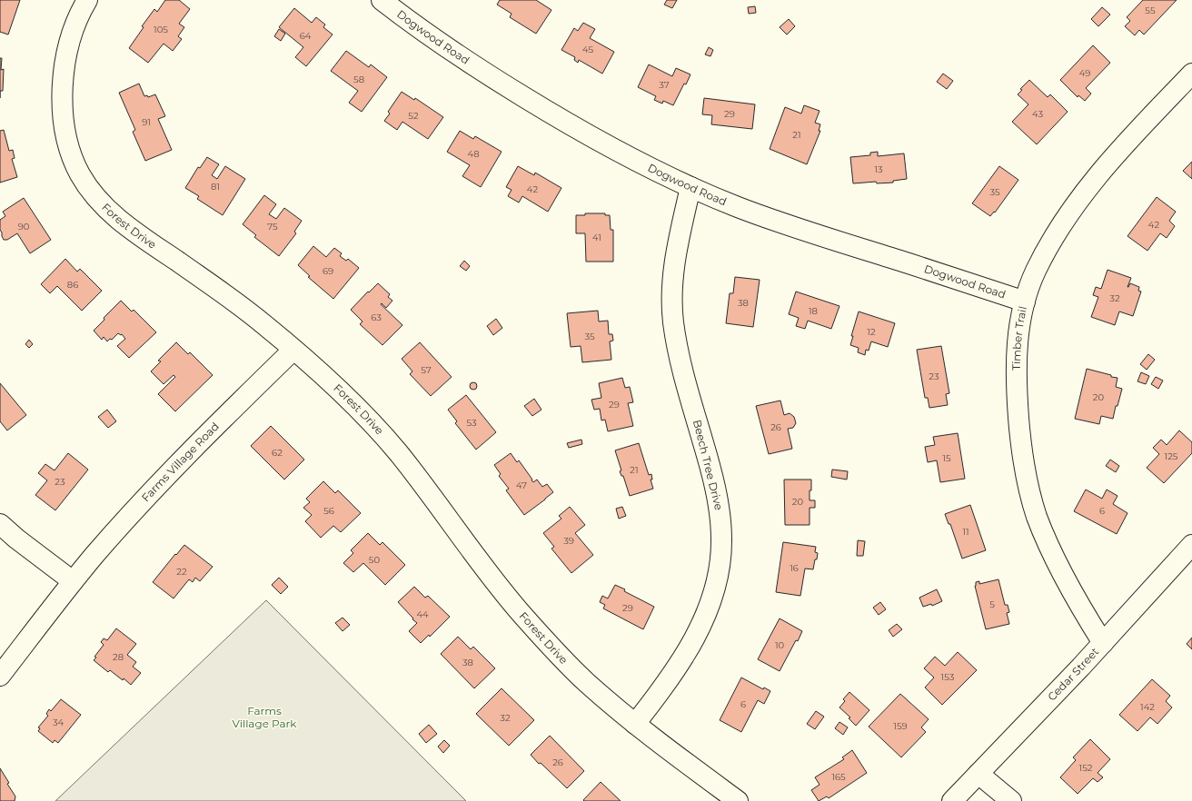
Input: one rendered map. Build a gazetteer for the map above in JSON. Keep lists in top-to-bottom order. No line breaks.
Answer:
{"streets":{"street":["Dogwood Road","Forest Drive","Timber Trail","Farms Village Road","Beech Tree Drive","Cedar Street"]},"crossings":[["Dogwood Road","Timber Trail"],["Dogwood Road","Beech Tree Drive"],["Forest Drive","Farms Village Road"],["Forest Drive","Beech Tree Drive"],["Timber Trail","Cedar Street"]],"parks":["Farms Village Park"],"house_numbers":["55","105","64","45","49","58","37","29","43","52","91","21","48","13","81","42","35","42","90","75","41","69","86","32","38","18","63","12","35","57","23","20","29","53","26","62","125","15","21","23","47","20","56","6","11","39","50","16","22","5","29","44","10","28","38","153","6","142","32","34","159","26","152","165"]}
